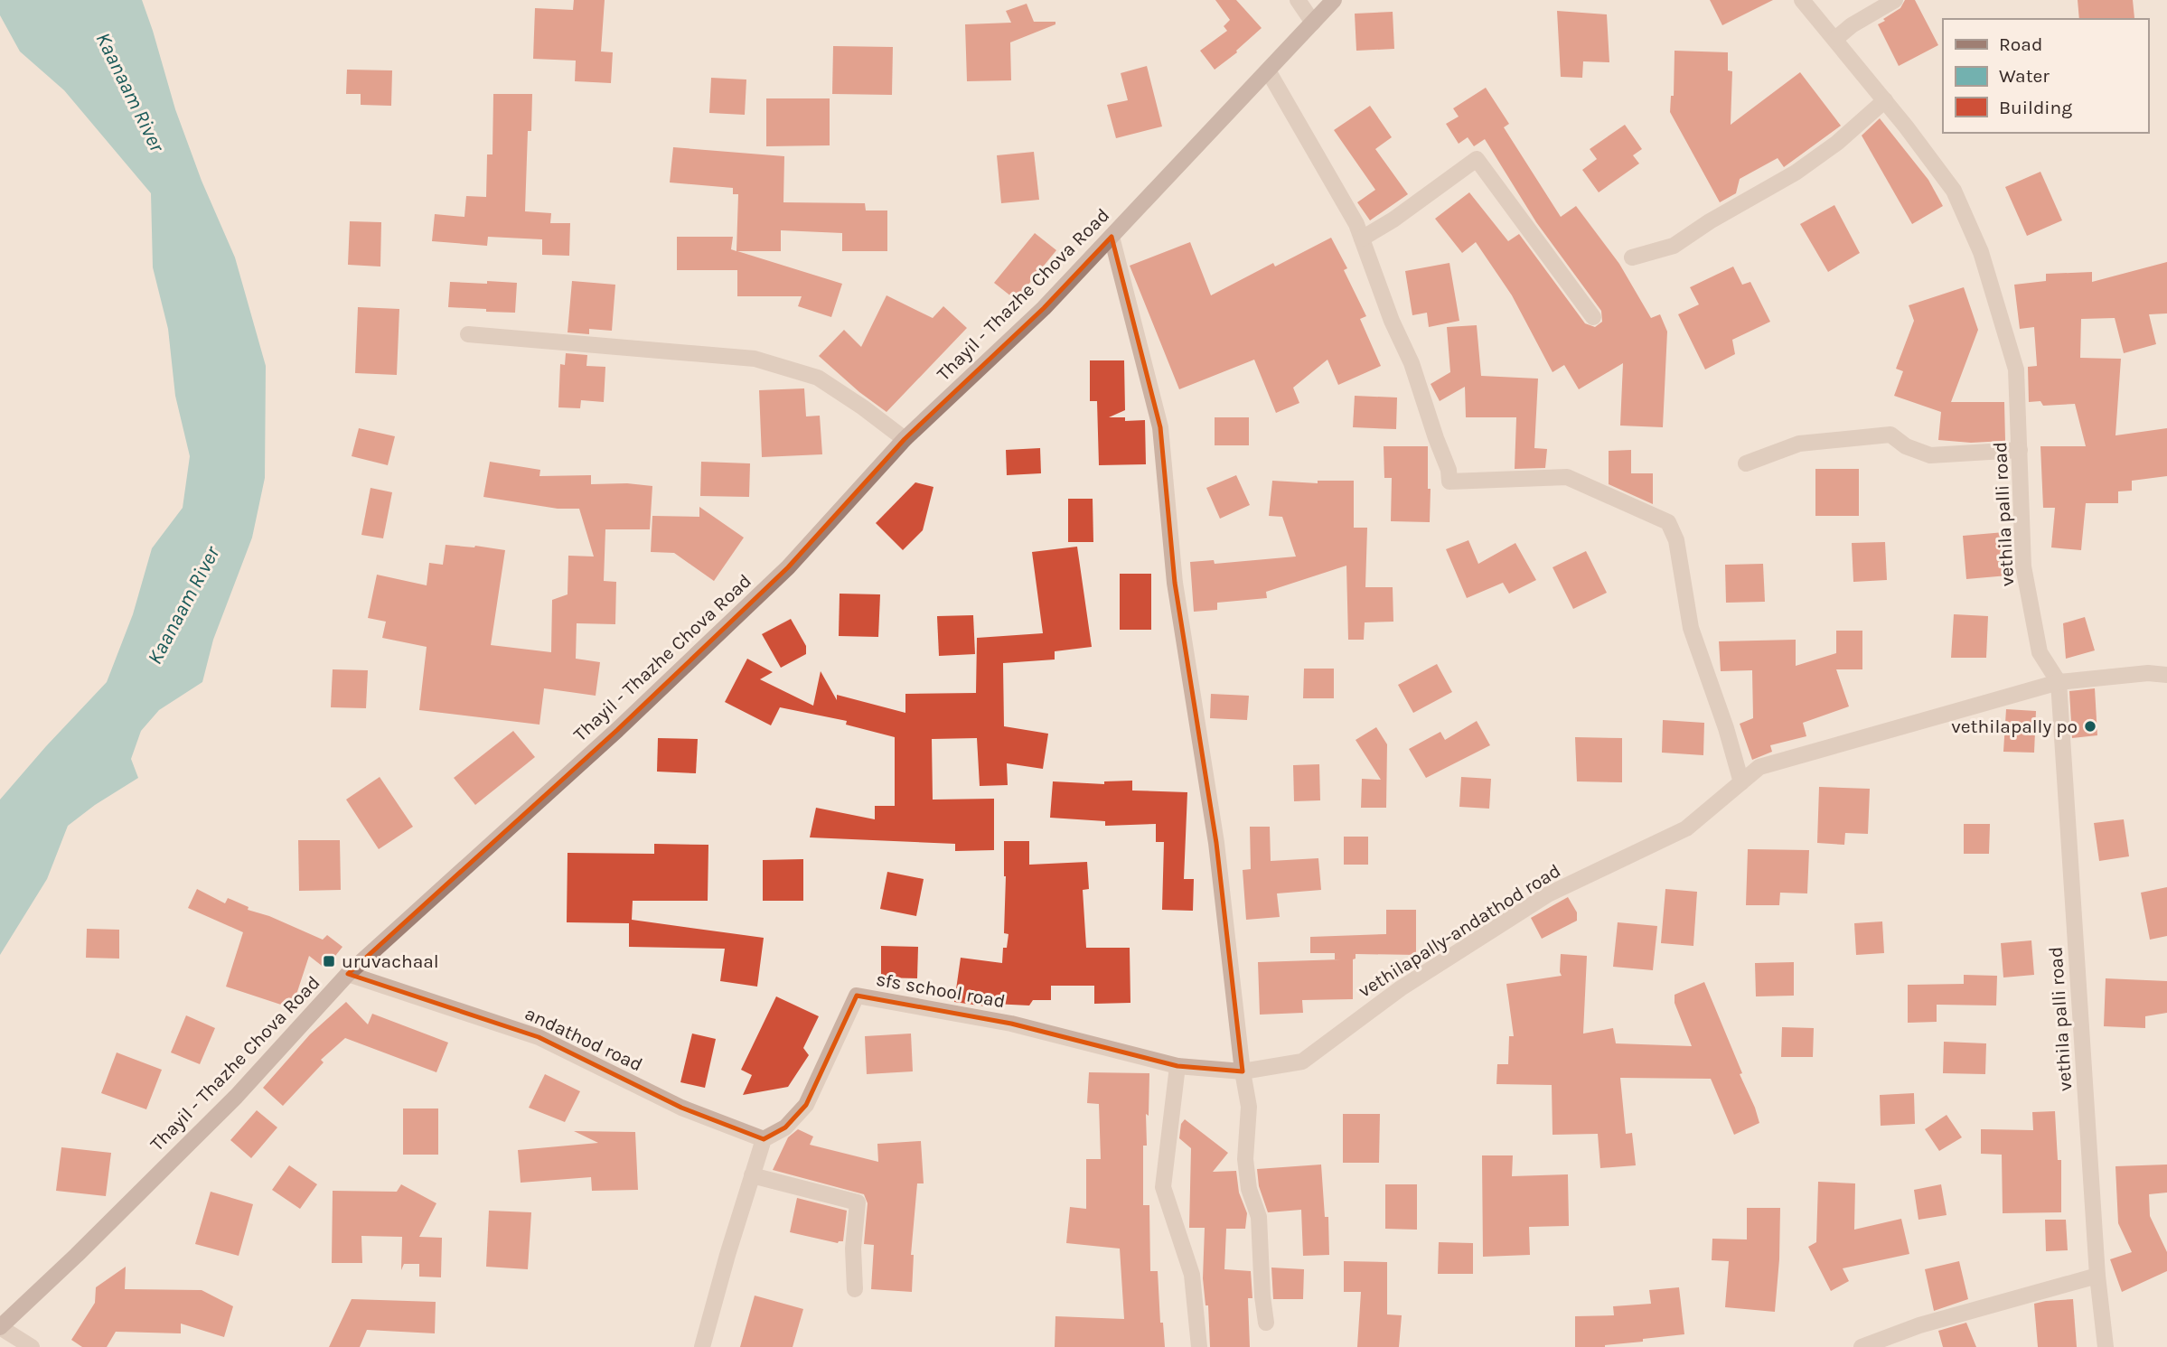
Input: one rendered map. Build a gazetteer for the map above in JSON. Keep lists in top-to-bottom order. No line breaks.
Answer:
{"streets":{"street":["Thayil - Thazhe Chova Road","vethila palli road","vethilapally-andathod road","sfs school road","andathod road"]},"crossings":[["Thayil - Thazhe Chova Road","andathod road"],["vethila palli road","vethilapally-andathod road"],["vethilapally-andathod road","sfs school road"],["sfs school road","andathod road"]],"water":["Kaanaam River"],"places":{"other":["vethilapally po"],"transit":["uruvachaal"]},"legend":["Road","Water","Building"]}
